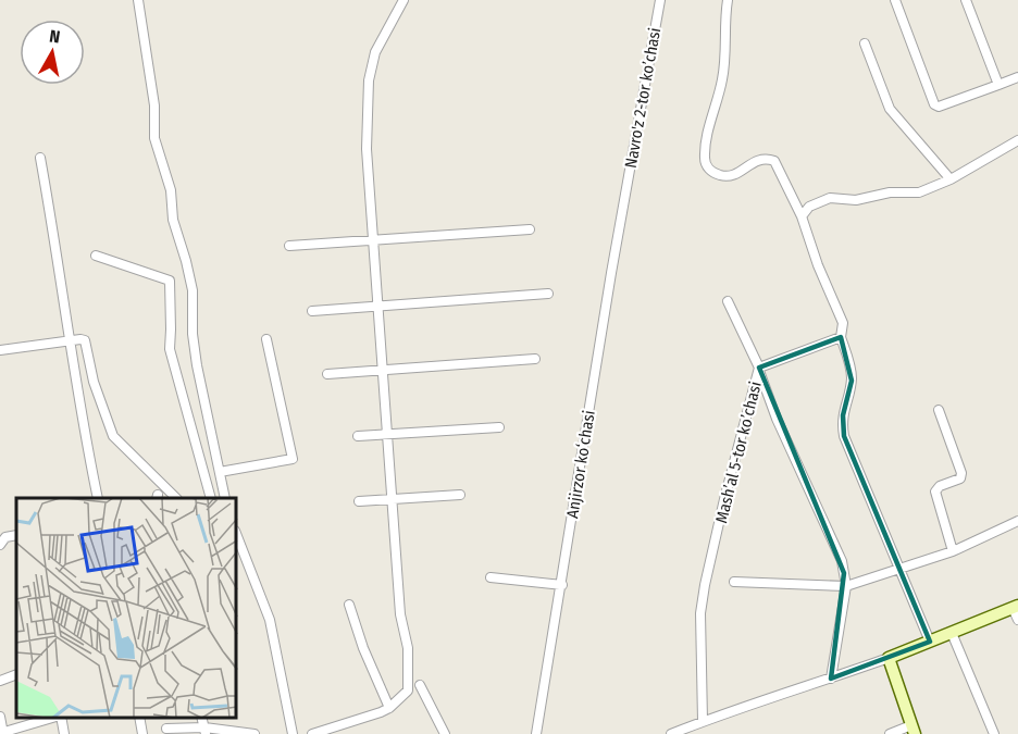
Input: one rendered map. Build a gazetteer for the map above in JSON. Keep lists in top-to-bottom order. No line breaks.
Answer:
{"streets":{"street":["Mashʼal 5-tor koʼchasi","Anjirzor koʻchasi"]},"north":"top"}
